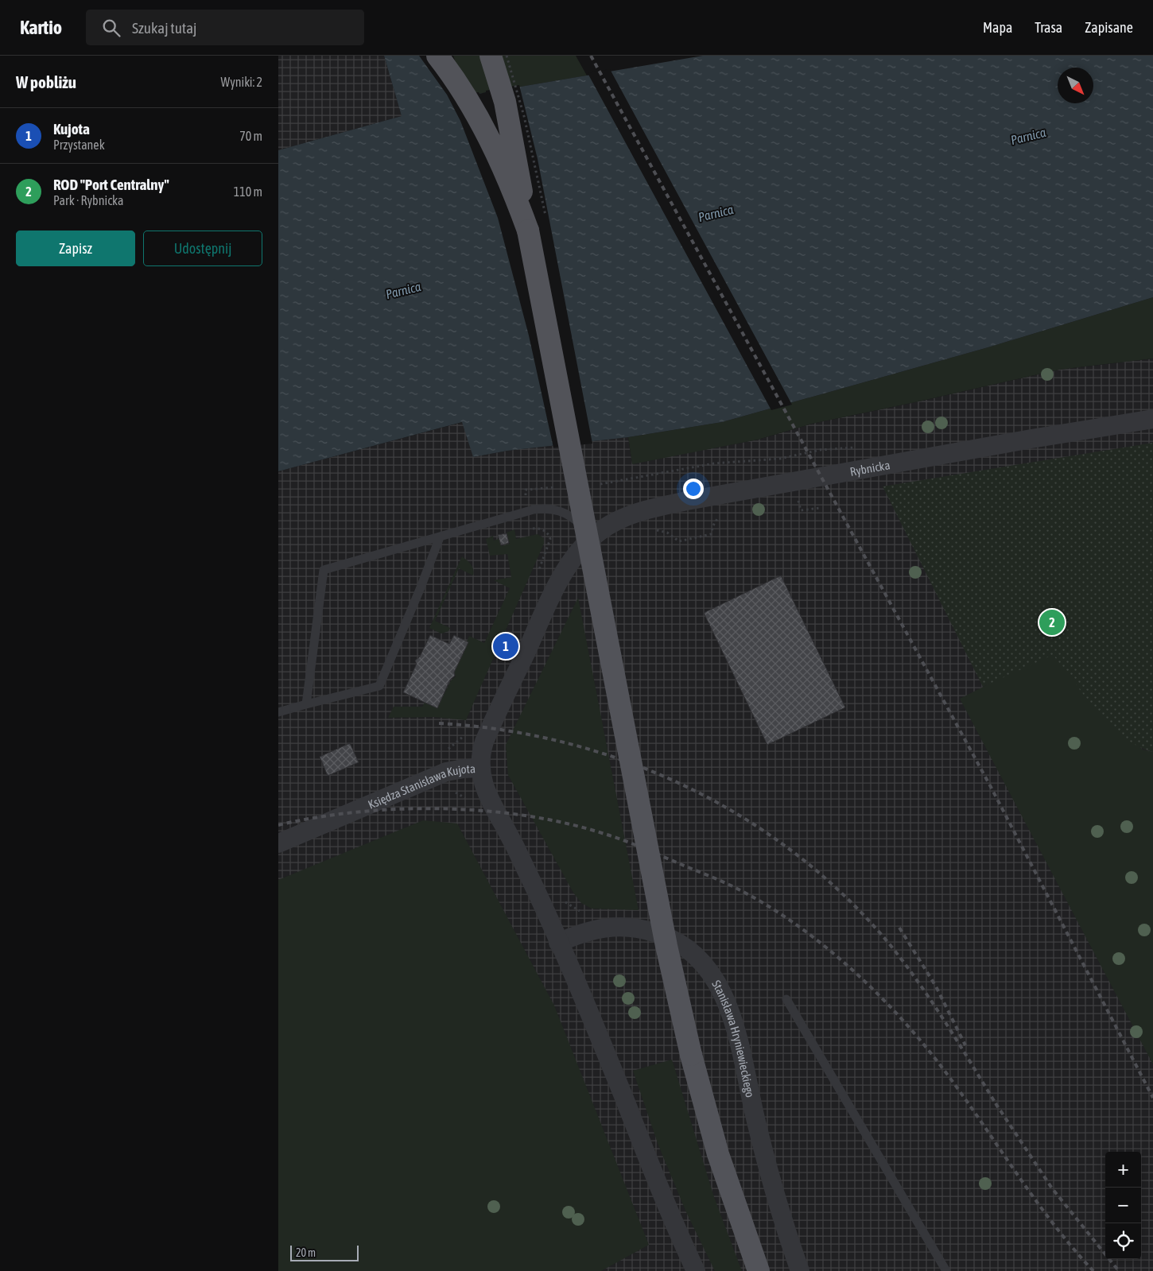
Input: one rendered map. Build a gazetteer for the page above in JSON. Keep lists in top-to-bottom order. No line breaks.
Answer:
{"streets":{"street":["Rybnicka","Księdza Stanisława Kujota","Stanisława Hryniewieckiego"]},"crossings":[["Rybnicka","Księdza Stanisława Kujota"]],"water":["Parnica"],"scale_bar":"20 m","north":"bottom right","page":{"header":"Kartio","search":"Szukaj tutaj","nav":["Mapa","Trasa","Zapisane"],"heading":["W pobliżu","Wyniki: 2"],"list":[{"mark":"1","name":"Kujota","note":"Przystanek","value":"70 m"},{"mark":"2","name":"ROD \"Port Centralny\"","note":"Park · Rybnicka","value":"110 m"}],"buttons":["Zapisz","Udostępnij"],"pins":["2","1"],"map_buttons":["+","−"],"scale":"20 m"}}
